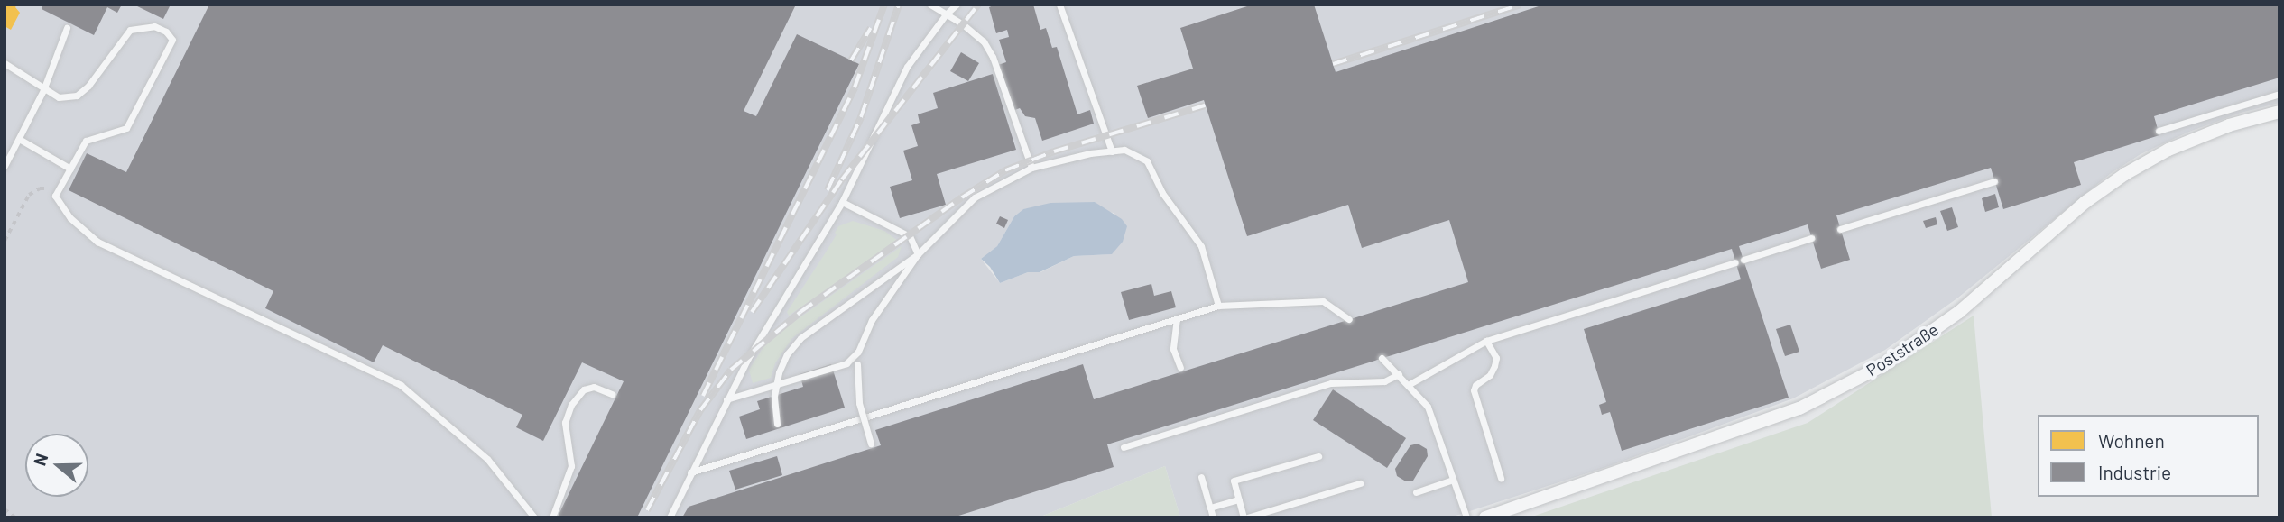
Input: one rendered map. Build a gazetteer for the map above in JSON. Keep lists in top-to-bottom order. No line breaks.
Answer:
{"streets":{"street":["Poststraße"]},"legend":["Wohnen","Industrie"],"north":"left"}
